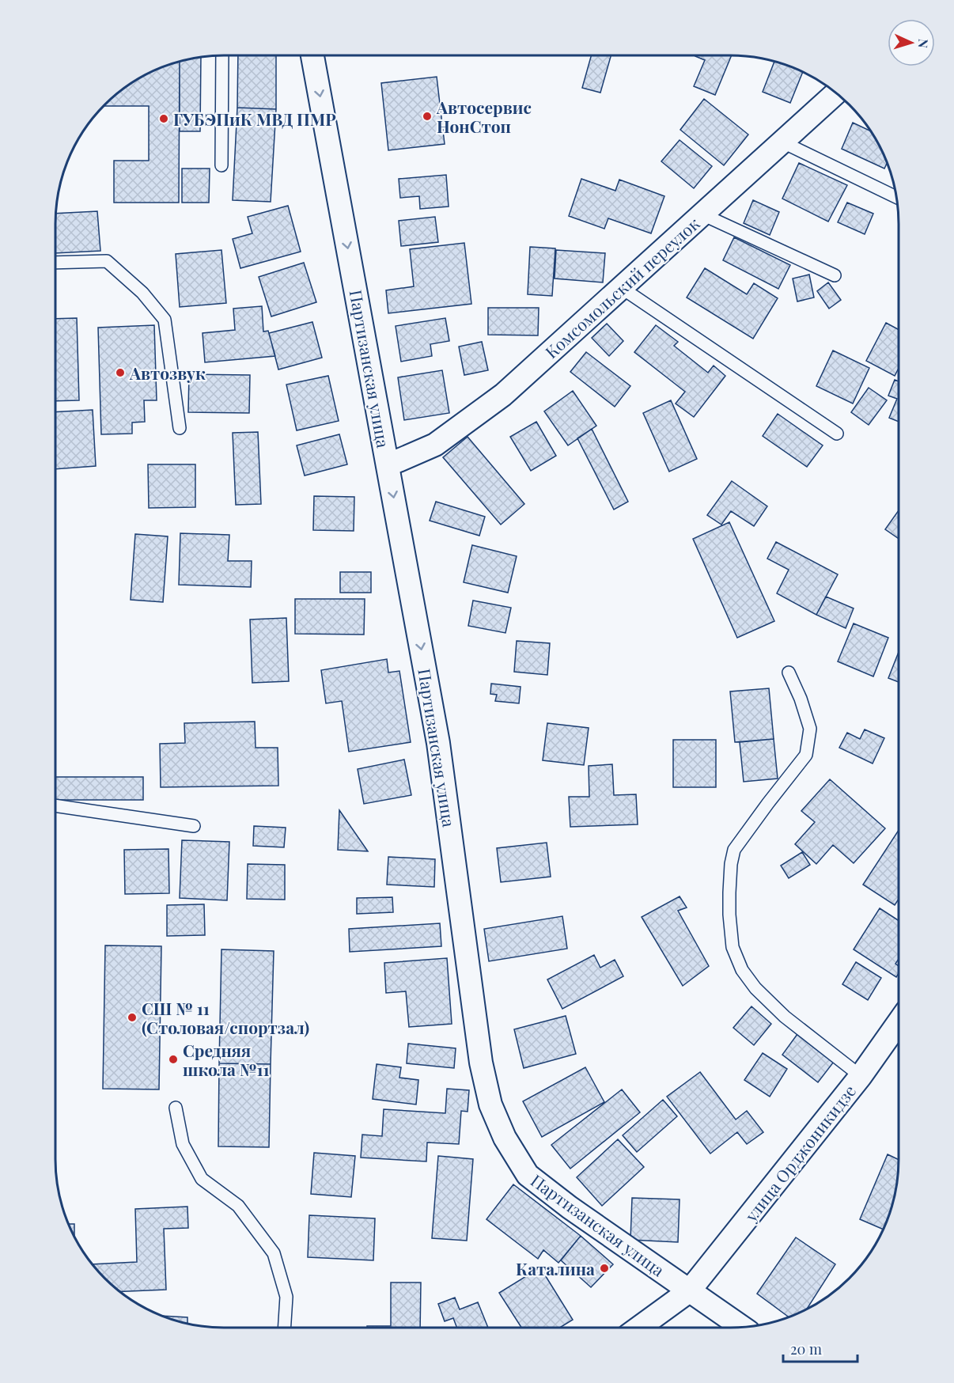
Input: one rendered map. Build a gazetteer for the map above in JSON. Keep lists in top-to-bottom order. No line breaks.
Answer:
{"streets":{"street":["Комсомольский переулок","Партизанская улица","улица Орджоникидзе"]},"crossings":[["Комсомольский переулок","Партизанская улица"],["Партизанская улица","улица Орджоникидзе"]],"one_way":["Партизанская улица"],"places":["Автосервис НонСтоп","ГУБЭПиК МВД ПМР","Автозвук","СШ № 11 (Столовая/спортзал)","Средняя школа №11","Каталина"],"scale_bar":"20 m","north":"right"}
